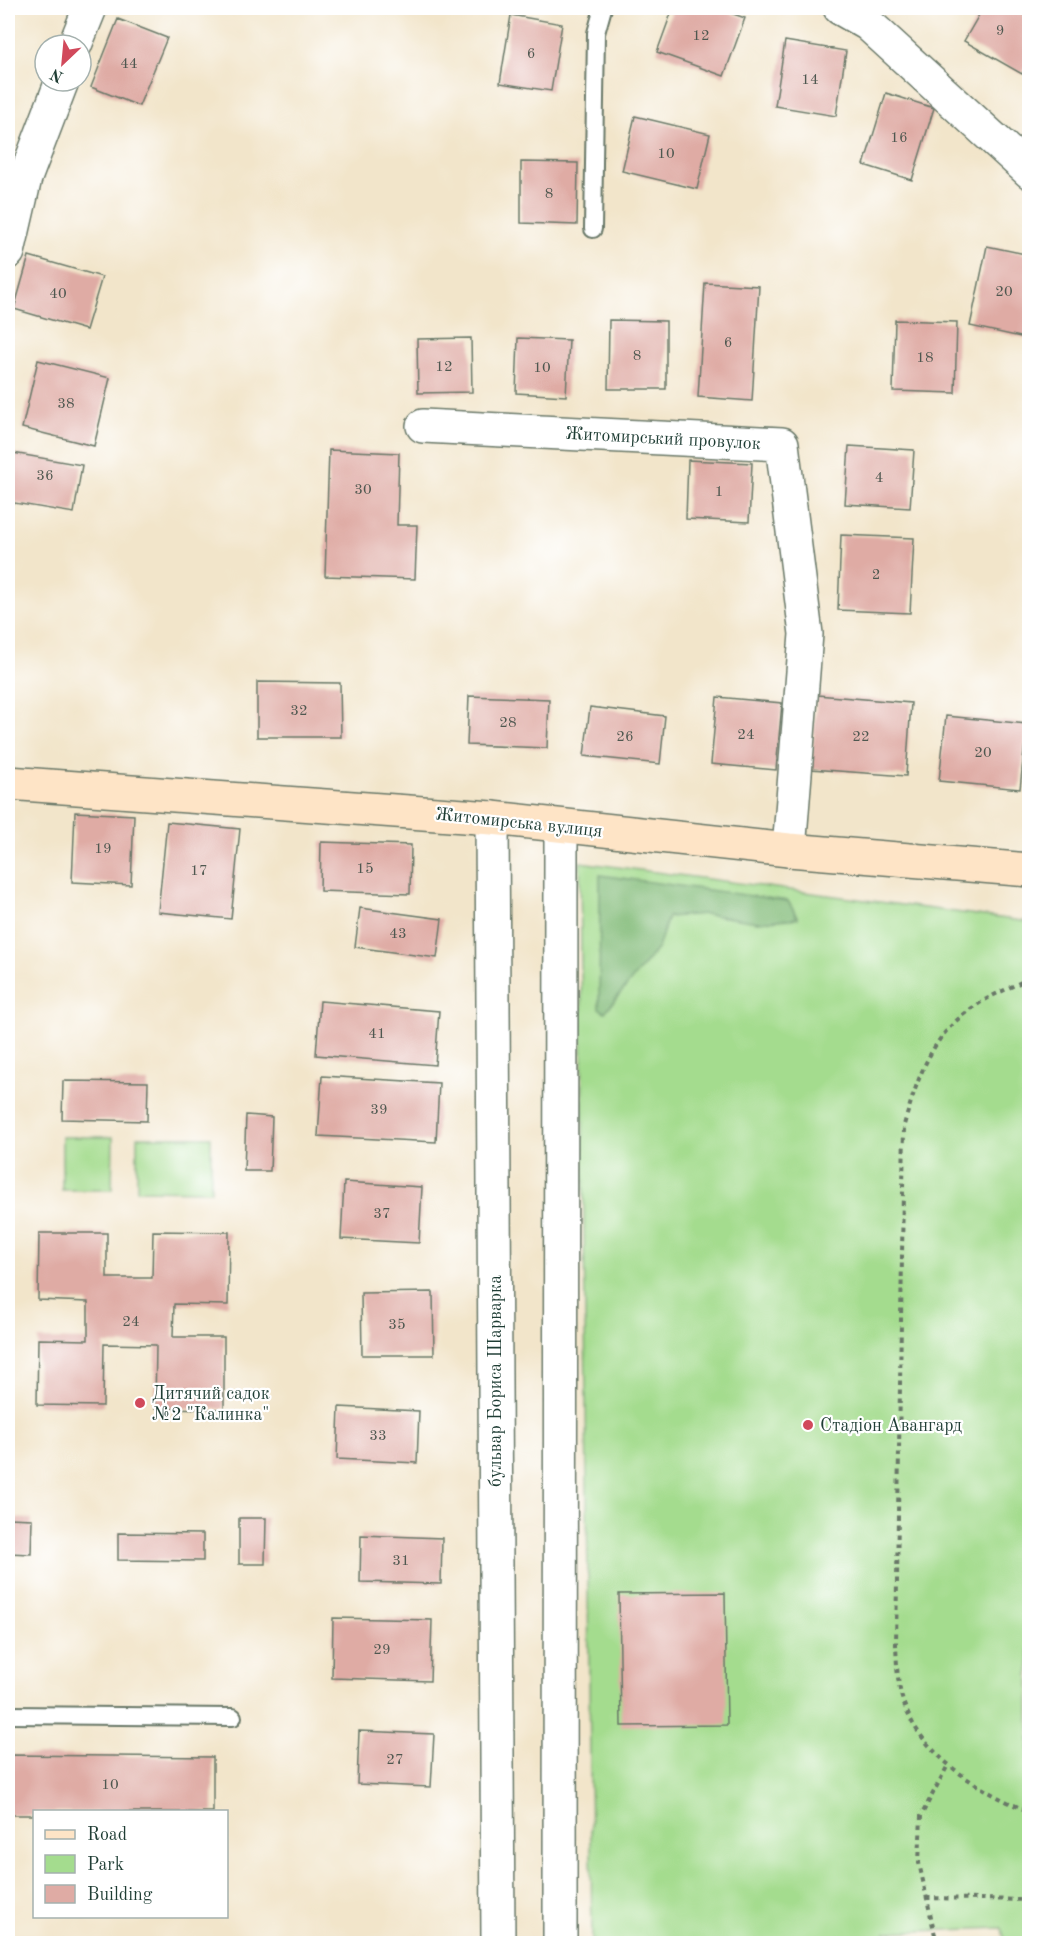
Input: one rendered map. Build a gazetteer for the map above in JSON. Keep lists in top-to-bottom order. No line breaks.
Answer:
{"streets":{"main road":["Житомирська вулиця"],"street":["Житомирський провулок","бульвар Бориса Шарварка"]},"crossings":[["Житомирський провулок","Житомирська вулиця"],["Житомирська вулиця","бульвар Бориса Шарварка"]],"places":["Дитячий садок №2 \"Калинка\"","Стадіон Авангард"],"house_numbers":["9","12","6","44","14","16","10","8","20","40","6","8","18","12","10","38","36","4","30","1","2","32","28","24","26","22","20","19","15","17","43","41","39","37","24","35","33","31","29","27","10"],"legend":["Road","Park","Building"],"north":"bottom left"}
